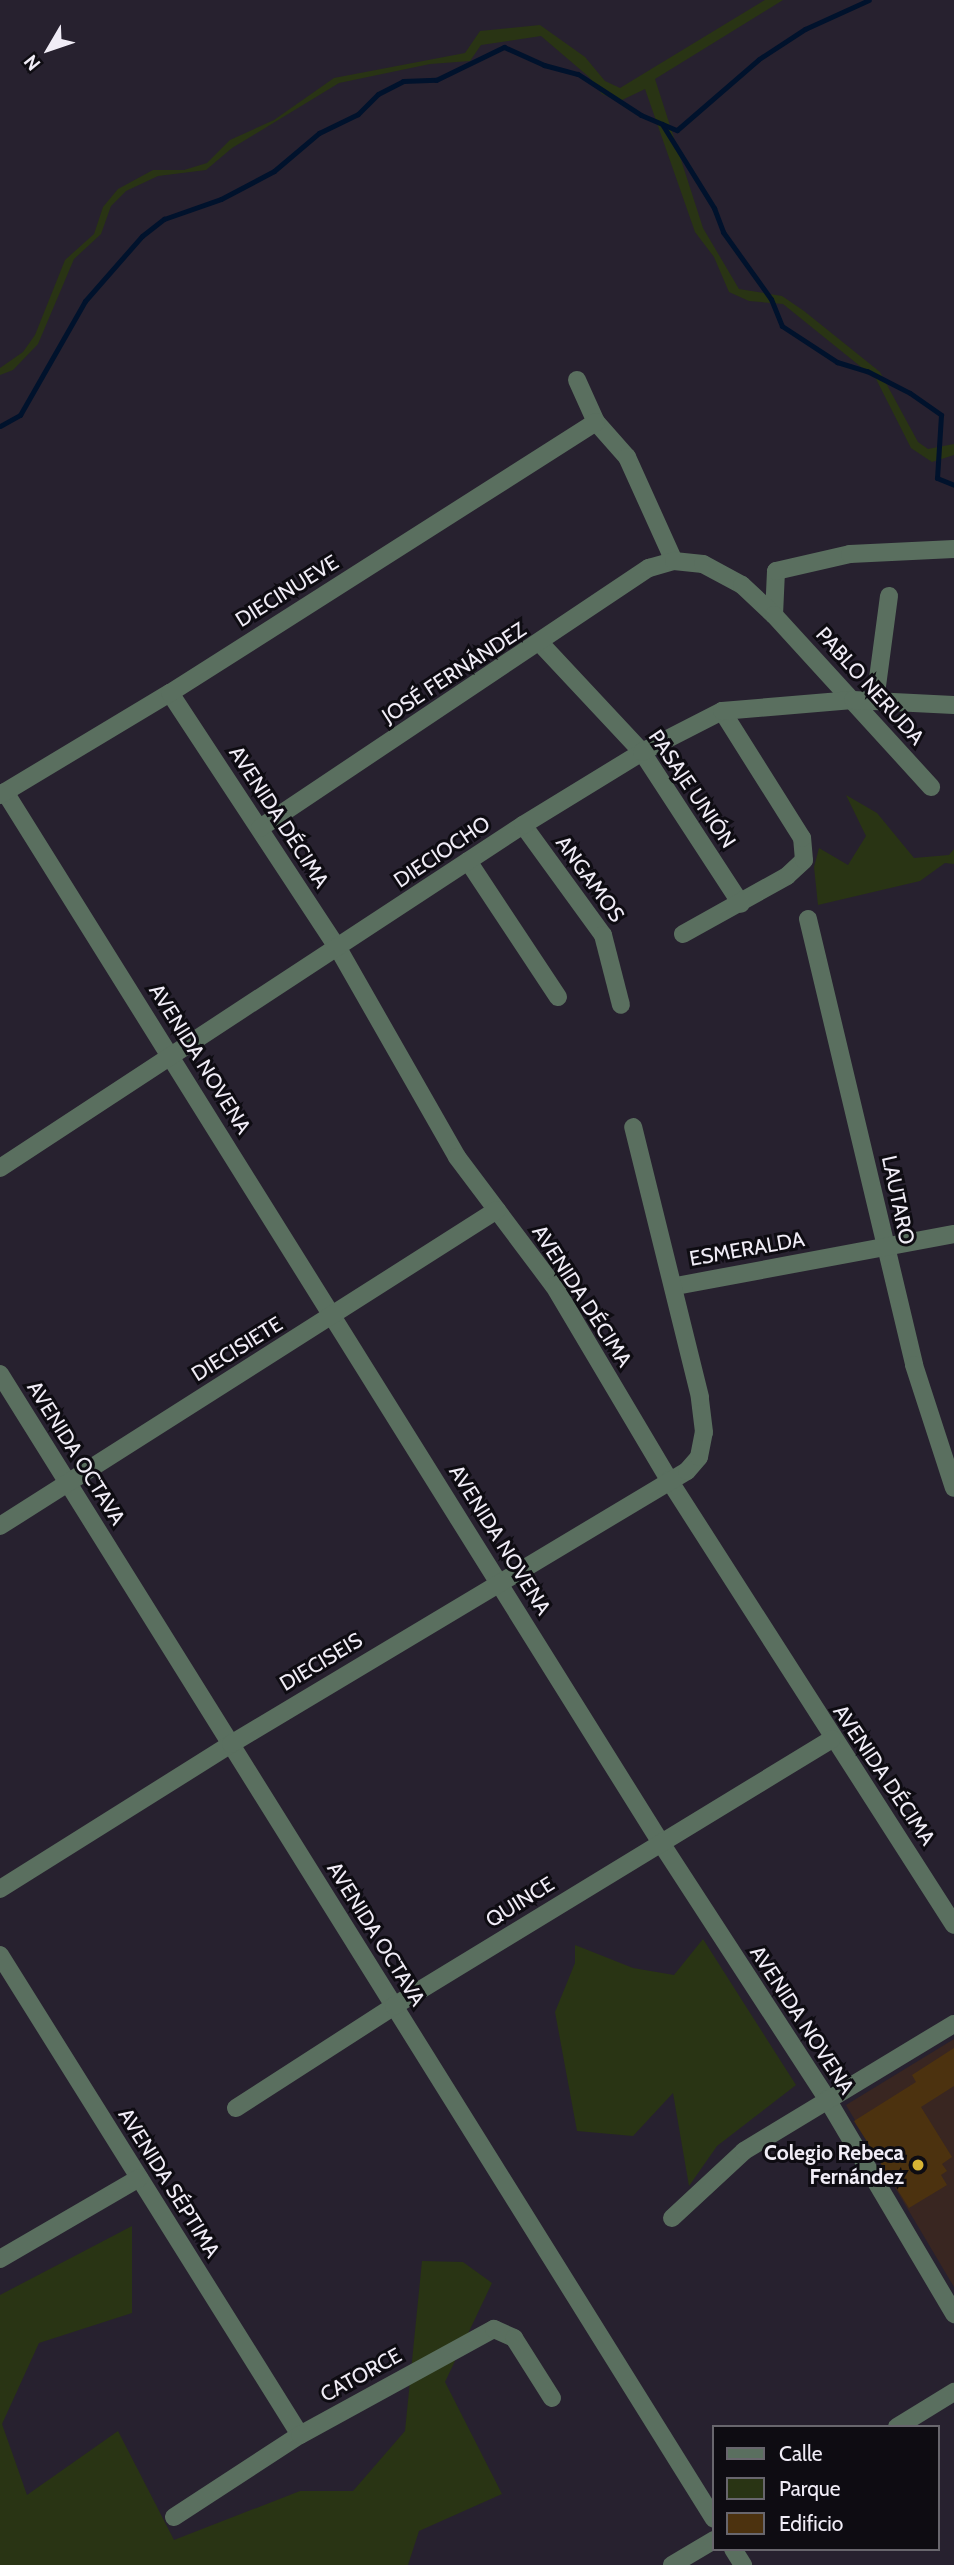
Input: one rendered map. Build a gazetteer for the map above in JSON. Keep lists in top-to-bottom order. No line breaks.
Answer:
{"streets":{"street":["DIECINUEVE","JOSÉ FERNÁNDEZ","PABLO NERUDA","PASAJE UNIÓN","AVENIDA DÉCIMA","DIECIOCHO","ANGAMOS","AVENIDA NOVENA","LAUTARO","ESMERALDA","DIECISIETE","AVENIDA OCTAVA","DIECISEIS","QUINCE","AVENIDA SÉPTIMA","CATORCE"]},"crossings":[["DIECINUEVE","AVENIDA DÉCIMA"],["DIECINUEVE","AVENIDA NOVENA"],["JOSÉ FERNÁNDEZ","PABLO NERUDA"],["JOSÉ FERNÁNDEZ","PASAJE UNIÓN"],["JOSÉ FERNÁNDEZ","AVENIDA DÉCIMA"],["PABLO NERUDA","DIECIOCHO"],["PASAJE UNIÓN","DIECIOCHO"],["AVENIDA DÉCIMA","DIECIOCHO"],["AVENIDA DÉCIMA","ESMERALDA"],["AVENIDA DÉCIMA","DIECISIETE"],["AVENIDA DÉCIMA","DIECISEIS"],["AVENIDA DÉCIMA","QUINCE"],["DIECIOCHO","ANGAMOS"],["DIECIOCHO","AVENIDA NOVENA"],["AVENIDA NOVENA","DIECISIETE"],["AVENIDA NOVENA","DIECISEIS"],["AVENIDA NOVENA","QUINCE"],["LAUTARO","ESMERALDA"],["ESMERALDA","DIECISEIS"],["DIECISIETE","AVENIDA OCTAVA"],["AVENIDA OCTAVA","DIECISEIS"],["AVENIDA OCTAVA","QUINCE"],["AVENIDA SÉPTIMA","CATORCE"]],"places":["Colegio Rebeca Fernández"],"legend":["Calle","Parque","Edificio"],"north":"bottom left"}
